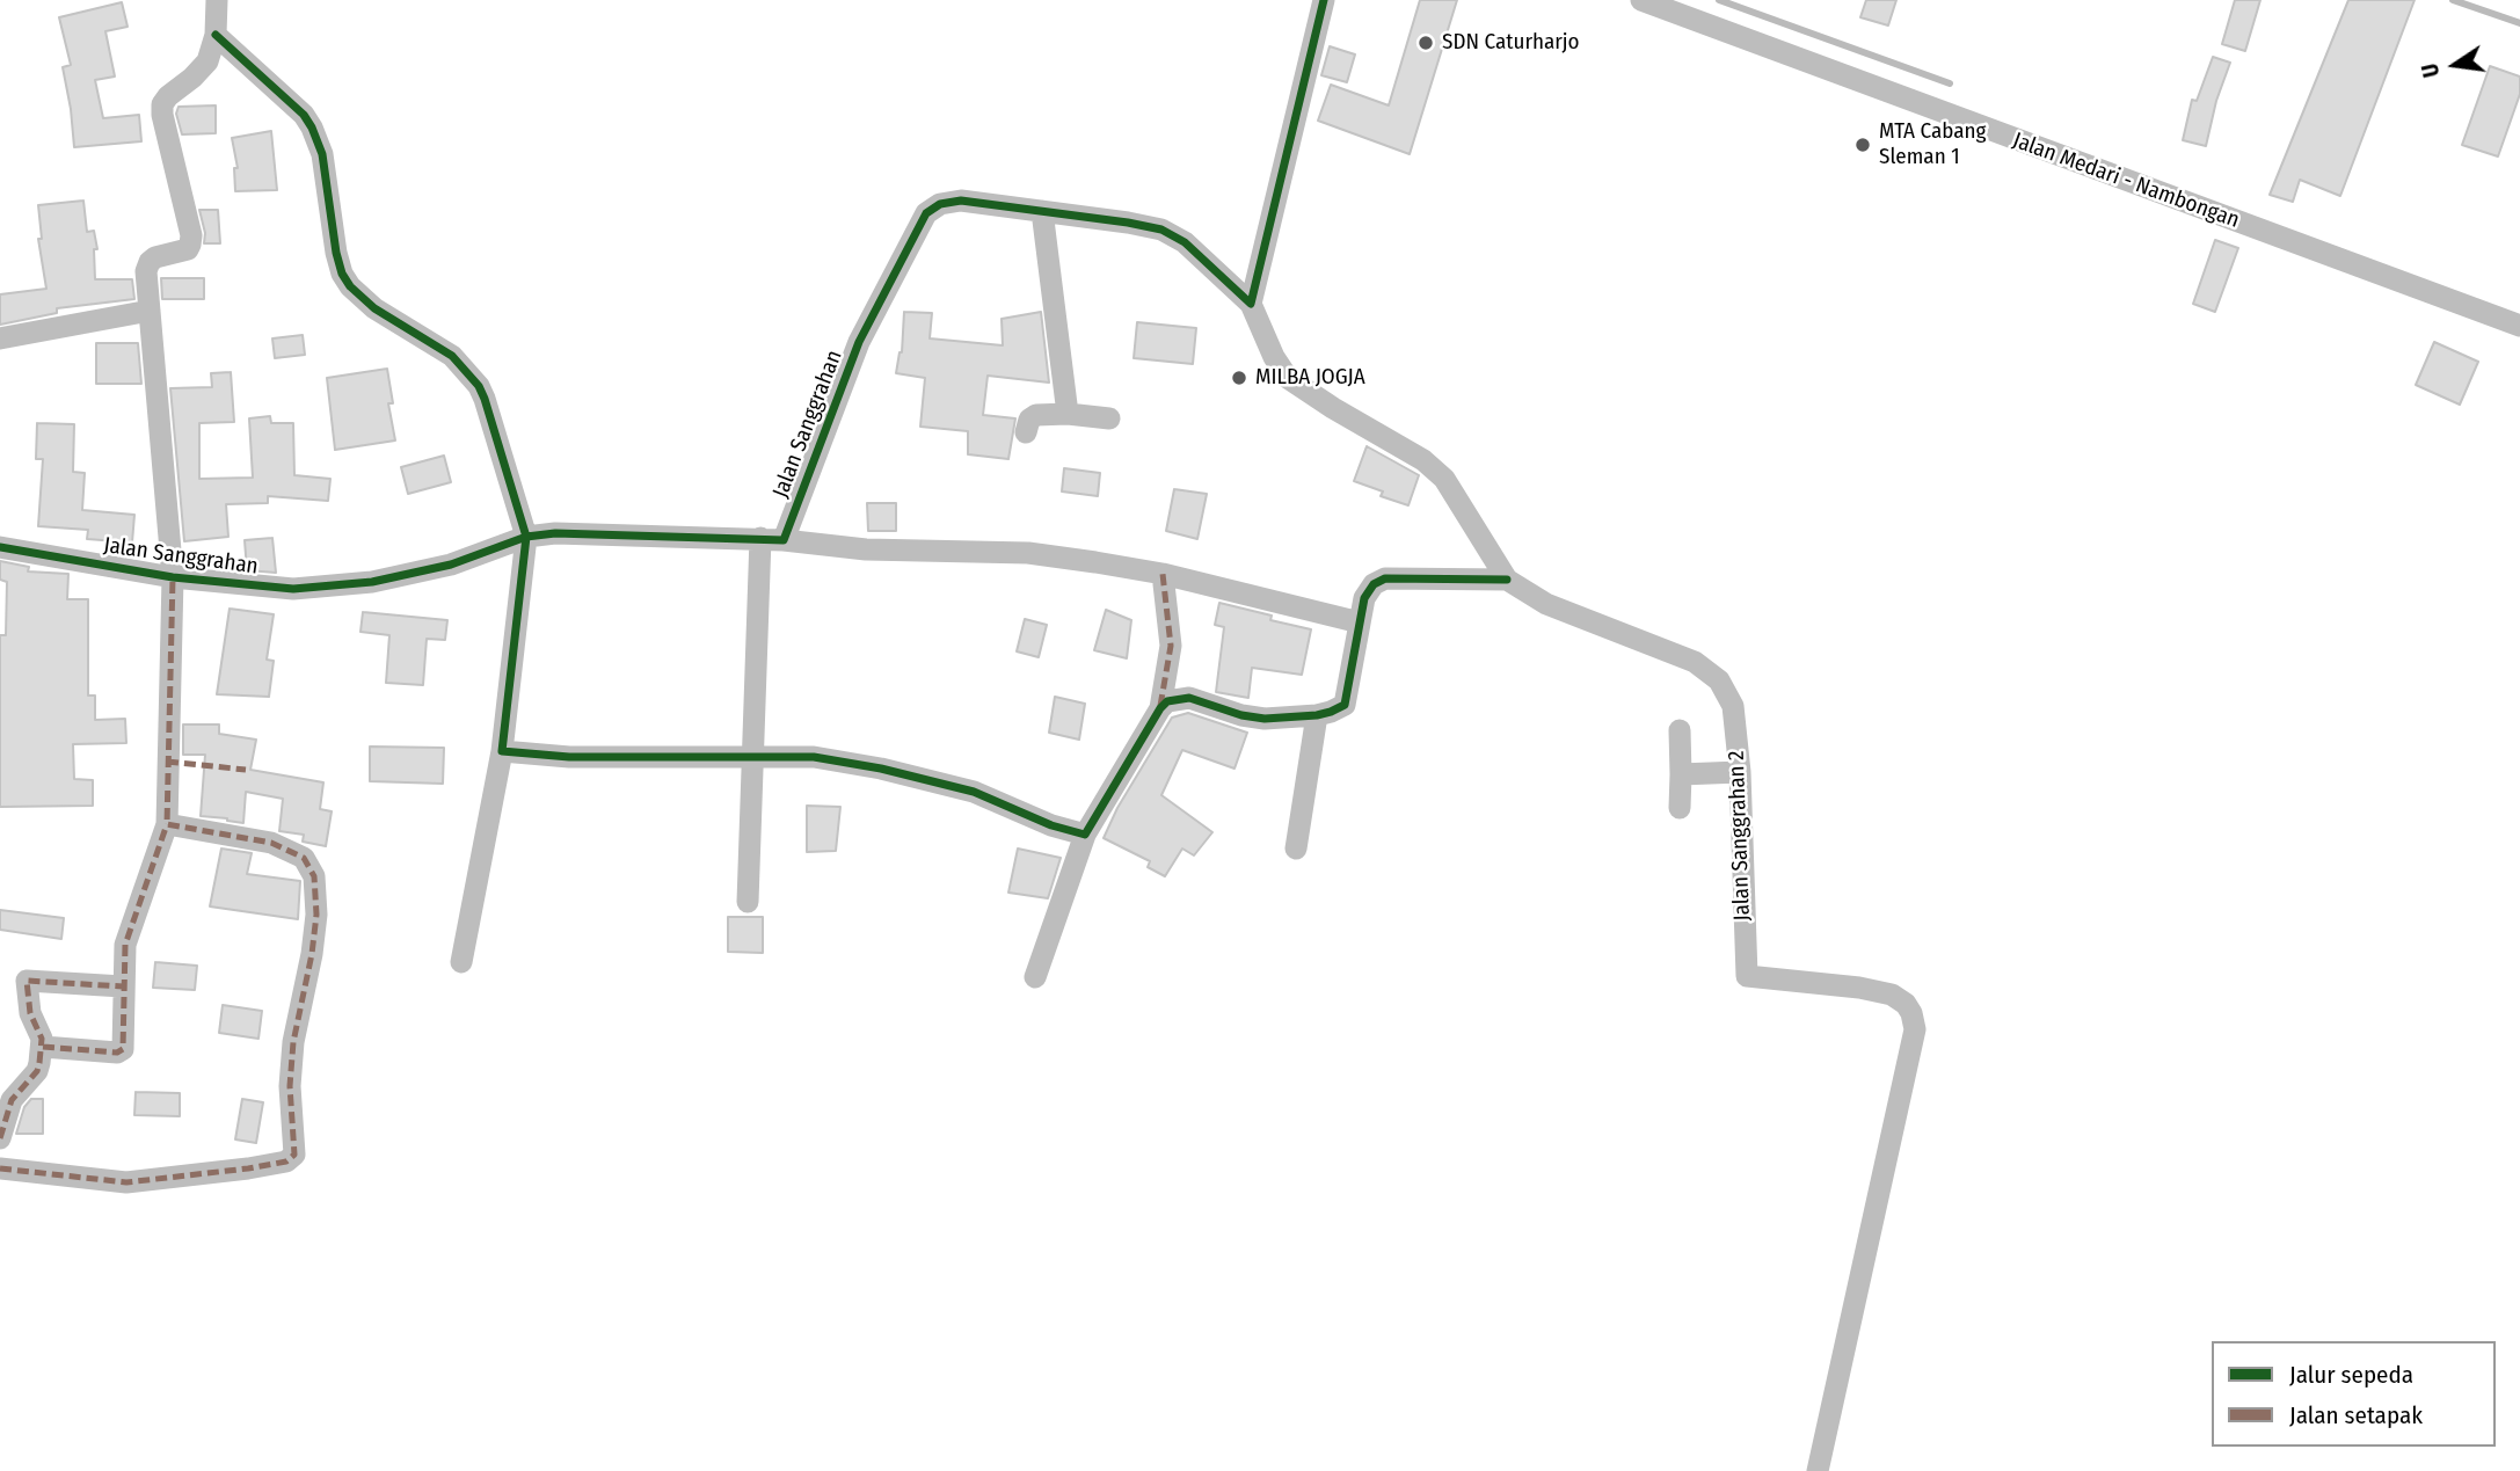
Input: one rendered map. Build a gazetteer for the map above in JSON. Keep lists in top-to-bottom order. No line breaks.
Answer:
{"streets":{"street":["Jalan Medari - Nambongan","Jalan Sanggrahan","Jalan Sanggrahan 2"]},"crossings":[["Jalan Sanggrahan","Jalan Sanggrahan 2"]],"places":["SDN Caturharjo","MTA Cabang Sleman 1","MILBA JOGJA"],"legend":["Jalur sepeda","Jalan setapak"],"north":"left"}
